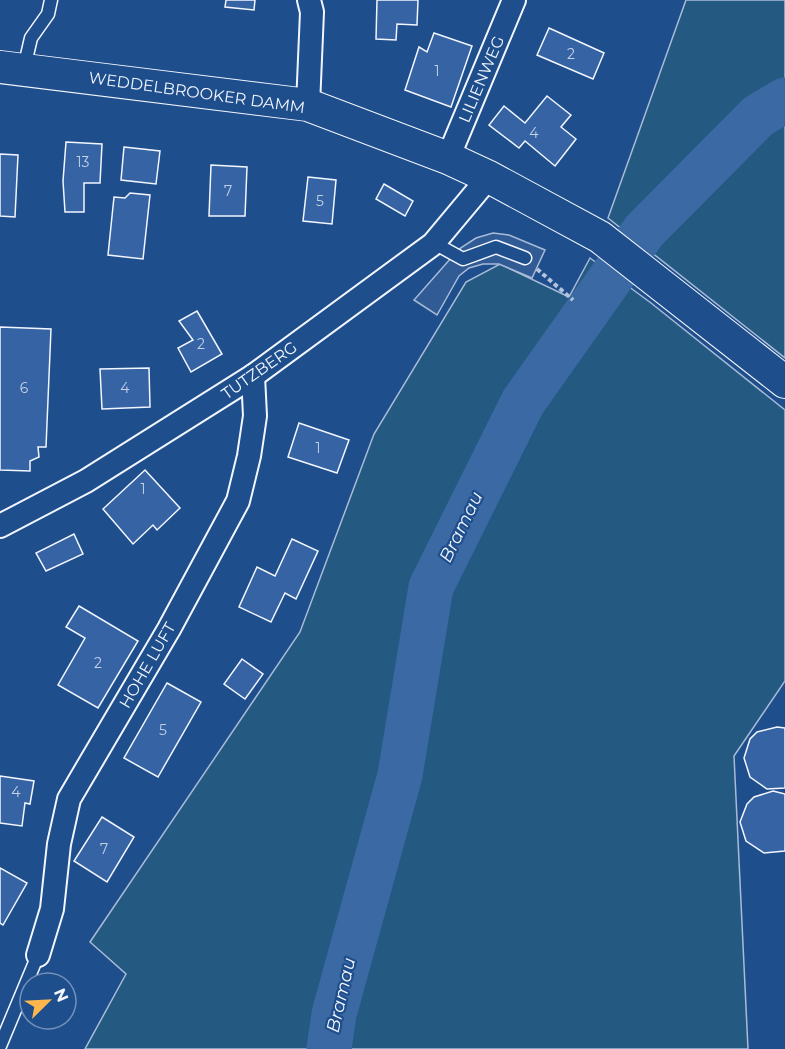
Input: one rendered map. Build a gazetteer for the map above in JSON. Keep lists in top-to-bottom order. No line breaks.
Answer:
{"streets":{"street":["LILIENWEG","WEDDELBROOKER DAMM","TUTZBERG","HOHE LUFT"]},"crossings":[["LILIENWEG","WEDDELBROOKER DAMM"],["WEDDELBROOKER DAMM","TUTZBERG"],["TUTZBERG","HOHE LUFT"]],"water":["Bramau"],"house_numbers":["2","1","4","13","7","5","2","6","4","1","1","2","5","4","7"],"north":"top right"}
